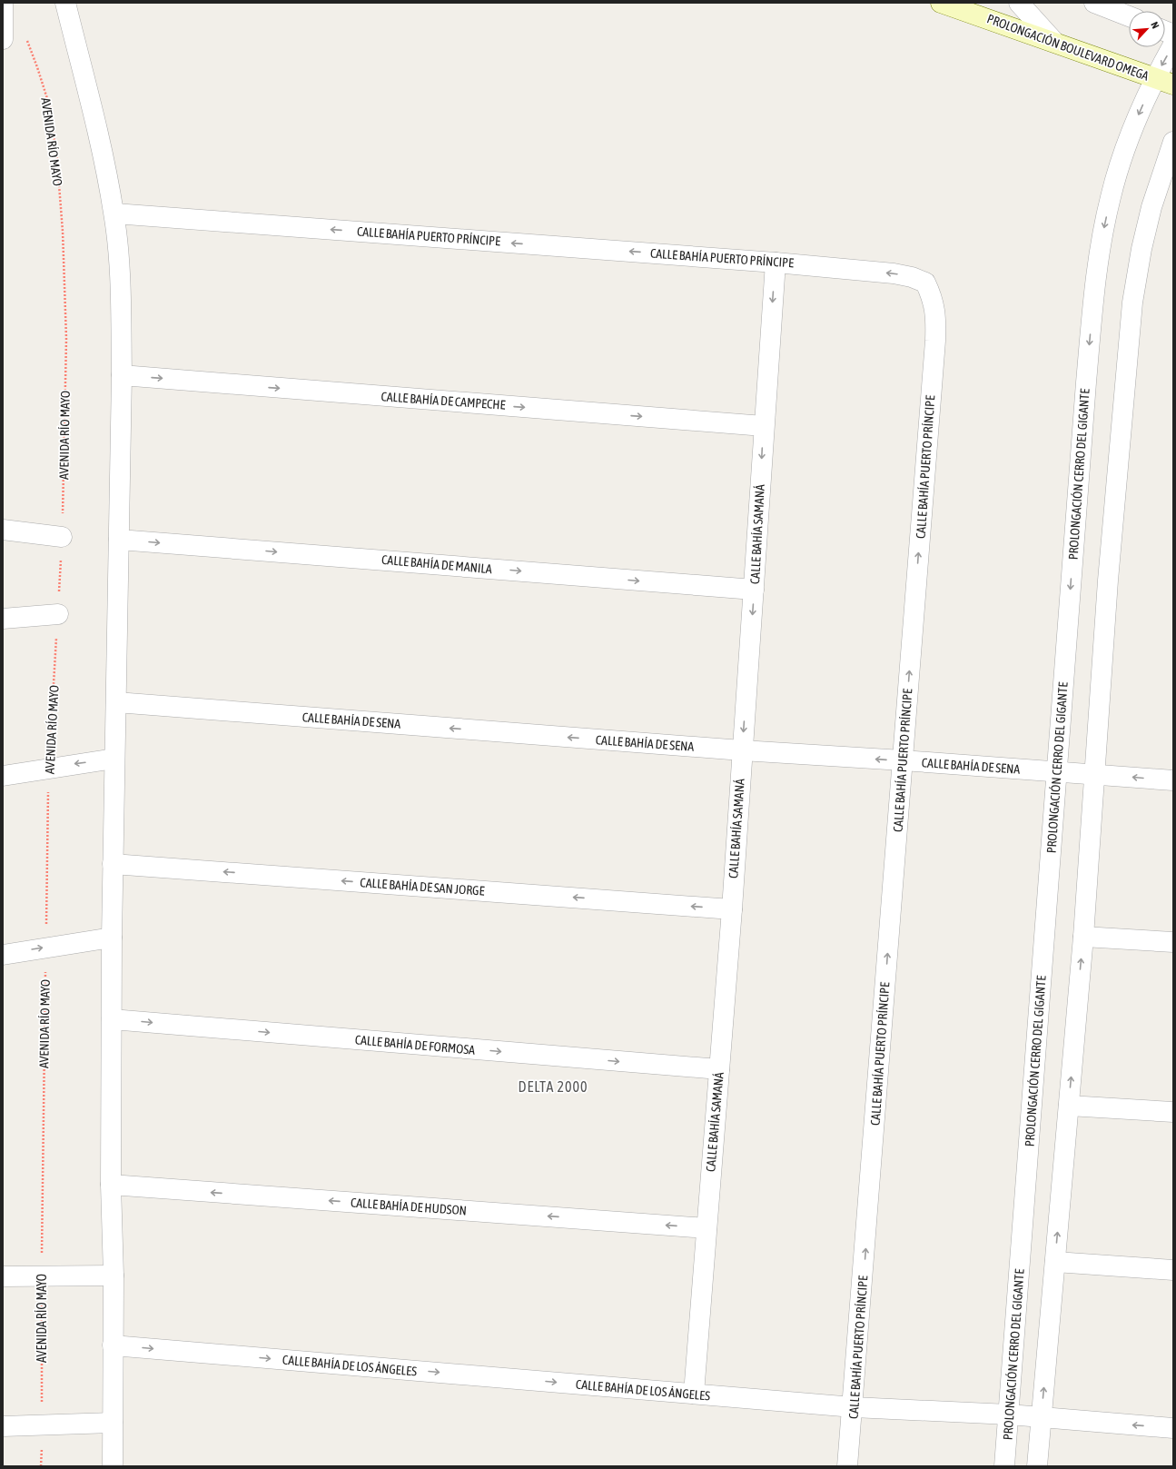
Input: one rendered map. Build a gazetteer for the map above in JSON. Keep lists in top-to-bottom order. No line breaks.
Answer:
{"streets":{"street":["PROLONGACIÓN BOULEVARD OMEGA","CALLE BAHÍA PUERTO PRÍNCIPE","CALLE BAHÍA DE CAMPECHE","PROLONGACIÓN CERRO DEL GIGANTE","CALLE BAHÍA SAMANÁ","CALLE BAHÍA DE MANILA","CALLE BAHÍA DE SENA","CALLE BAHÍA DE SAN JORGE","CALLE BAHÍA DE FORMOSA","CALLE BAHÍA DE HUDSON","CALLE BAHÍA DE LOS ÁNGELES"],"path":["AVENIDA RÍO MAYO"]},"crossings":[["PROLONGACIÓN BOULEVARD OMEGA","PROLONGACIÓN CERRO DEL GIGANTE"],["CALLE BAHÍA PUERTO PRÍNCIPE","CALLE BAHÍA SAMANÁ"],["CALLE BAHÍA PUERTO PRÍNCIPE","CALLE BAHÍA DE SENA"],["CALLE BAHÍA PUERTO PRÍNCIPE","CALLE BAHÍA DE LOS ÁNGELES"],["CALLE BAHÍA DE CAMPECHE","CALLE BAHÍA SAMANÁ"],["PROLONGACIÓN CERRO DEL GIGANTE","CALLE BAHÍA DE SENA"],["PROLONGACIÓN CERRO DEL GIGANTE","CALLE BAHÍA DE LOS ÁNGELES"],["CALLE BAHÍA SAMANÁ","CALLE BAHÍA DE MANILA"],["CALLE BAHÍA SAMANÁ","CALLE BAHÍA DE SENA"],["CALLE BAHÍA SAMANÁ","CALLE BAHÍA DE SAN JORGE"],["CALLE BAHÍA SAMANÁ","CALLE BAHÍA DE FORMOSA"],["CALLE BAHÍA SAMANÁ","CALLE BAHÍA DE HUDSON"],["CALLE BAHÍA SAMANÁ","CALLE BAHÍA DE LOS ÁNGELES"]],"one_way":["CALLE BAHÍA DE CAMPECHE","CALLE BAHÍA SAMANÁ","CALLE BAHÍA DE MANILA","CALLE BAHÍA DE SENA","CALLE BAHÍA DE SAN JORGE","CALLE BAHÍA DE FORMOSA","CALLE BAHÍA DE HUDSON"],"districts":["DELTA 2000"],"north":"top right"}
